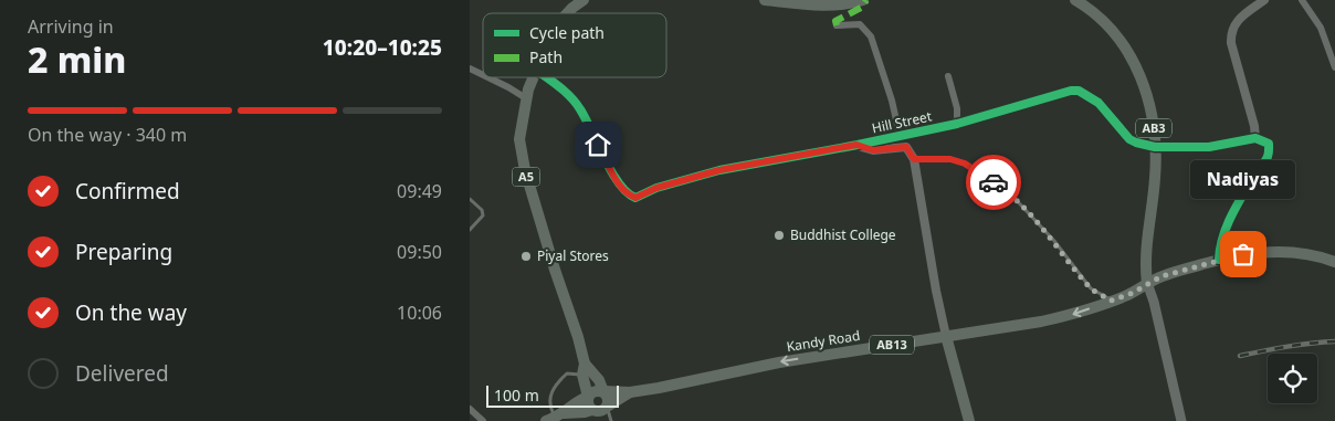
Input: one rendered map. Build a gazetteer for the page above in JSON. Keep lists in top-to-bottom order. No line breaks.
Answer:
{"streets":{"highway":["A5"],"main road":["AB3","Kandy Road","AB13"],"street":["Hill Street"]},"crossings":[["Hill Street","AB3"],["AB3","Kandy Road"],["AB3","AB13"],["A5","Kandy Road"],["Kandy Road","AB13"]],"one_way":["Kandy Road"],"places":["Buddhist College","Nadiyas","Piyal Stores"],"legend":["Cycle path","Path"],"scale_bar":"100 m","page":{"heading":["2 min","Arriving in","10:20–10:25"],"bar":"On the way · 340 m","list":[["Confirmed","09:49"],["Preparing","09:50"],["On the way","10:06"],"Delivered"],"bubble":"Nadiyas","scale":"100 m"}}
